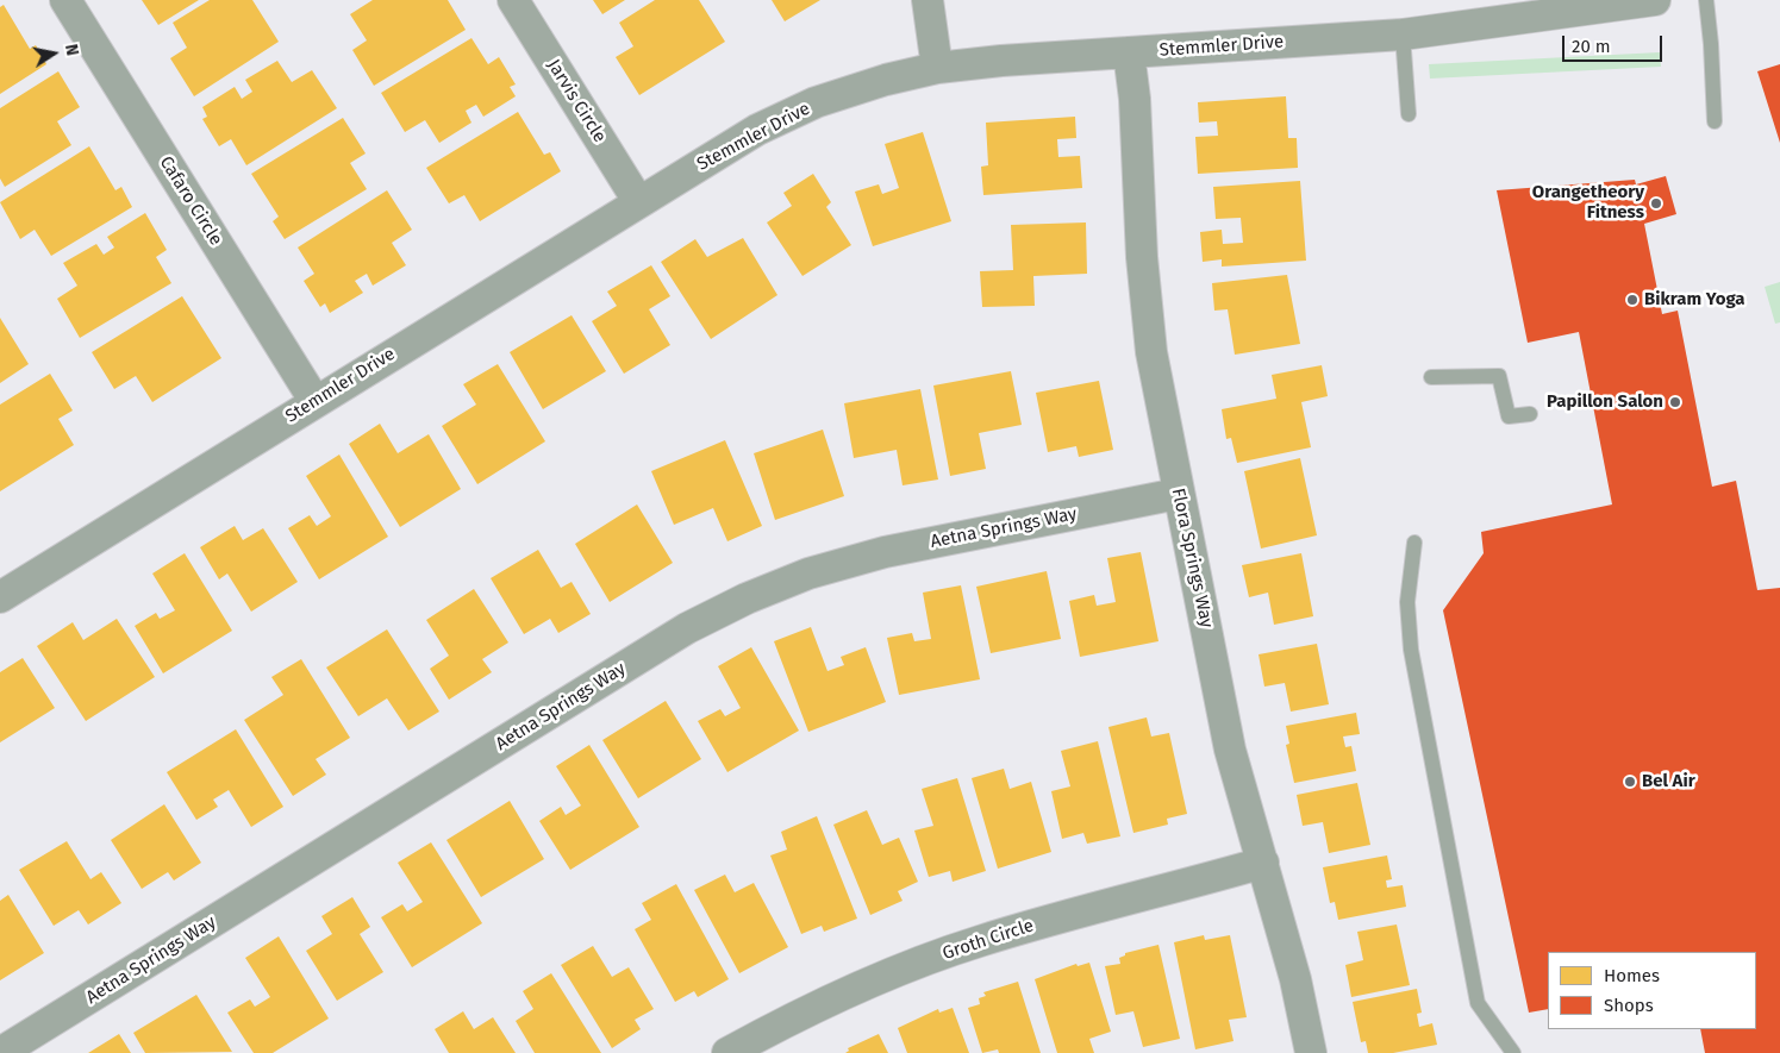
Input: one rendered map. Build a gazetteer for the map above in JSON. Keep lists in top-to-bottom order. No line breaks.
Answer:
{"streets":{"street":["Stemmler Drive","Jarvis Circle","Cafaro Circle","Aetna Springs Way","Flora Springs Way","Groth Circle"]},"crossings":[["Stemmler Drive","Jarvis Circle"],["Stemmler Drive","Cafaro Circle"],["Stemmler Drive","Flora Springs Way"],["Aetna Springs Way","Flora Springs Way"],["Flora Springs Way","Groth Circle"]],"places":["Orangetheory Fitness","Bikram Yoga","Papillon Salon","Bel Air"],"legend":["Homes","Shops"],"scale_bar":"20 m","north":"right"}
